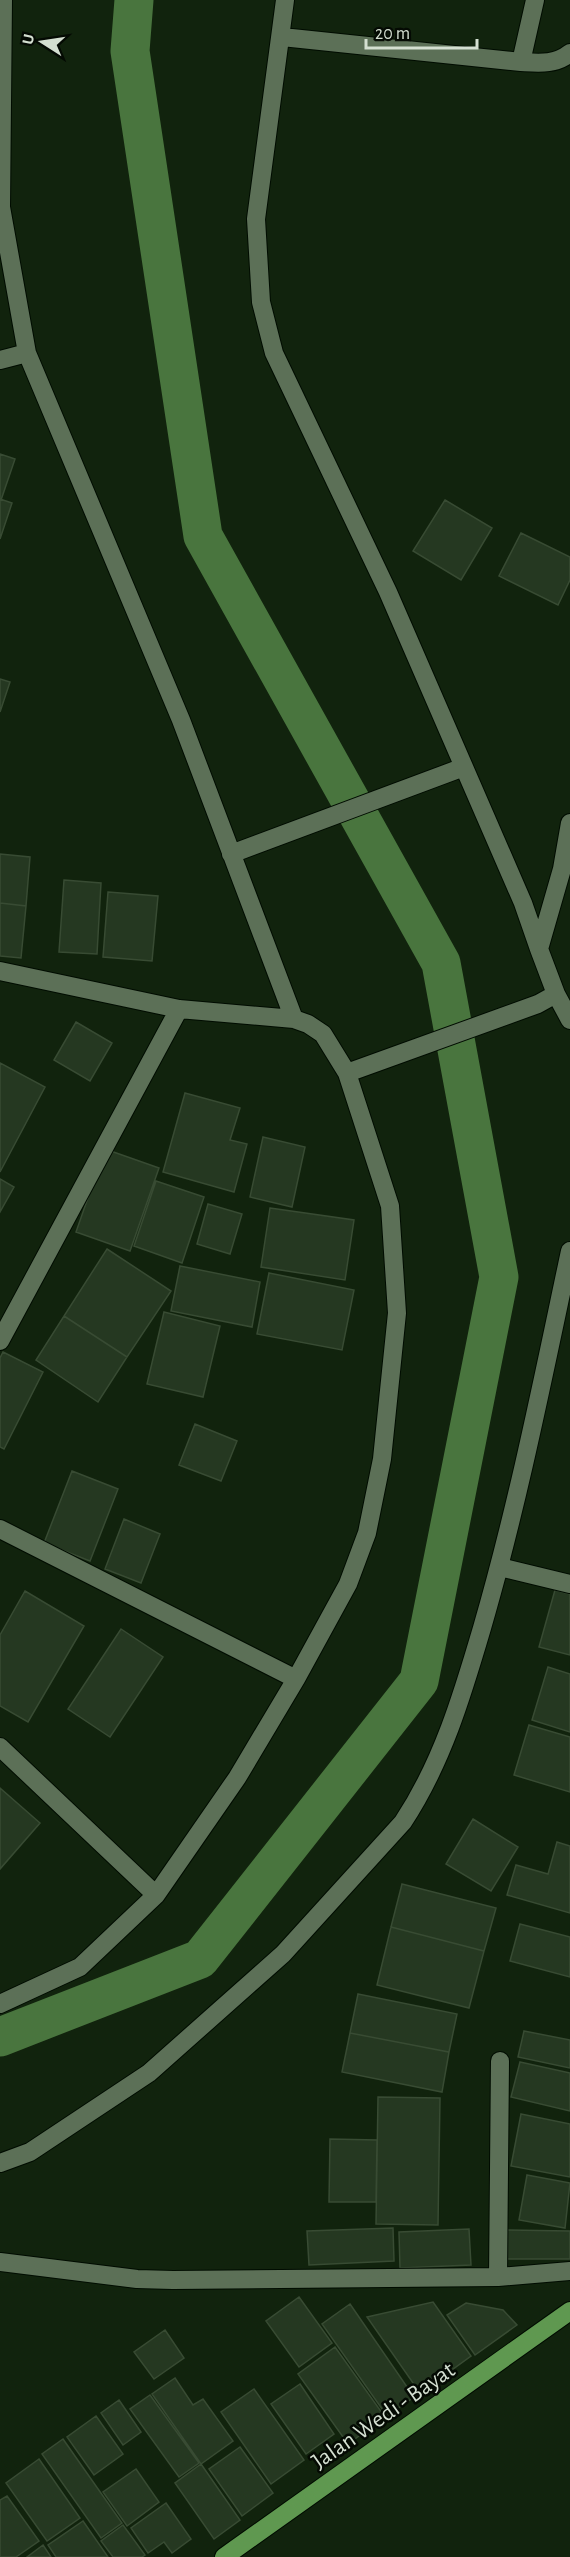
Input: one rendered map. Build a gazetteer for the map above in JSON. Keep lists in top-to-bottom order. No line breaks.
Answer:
{"streets":{"main road":["Jalan Wedi - Bayat"]},"scale_bar":"20 m","north":"left"}
